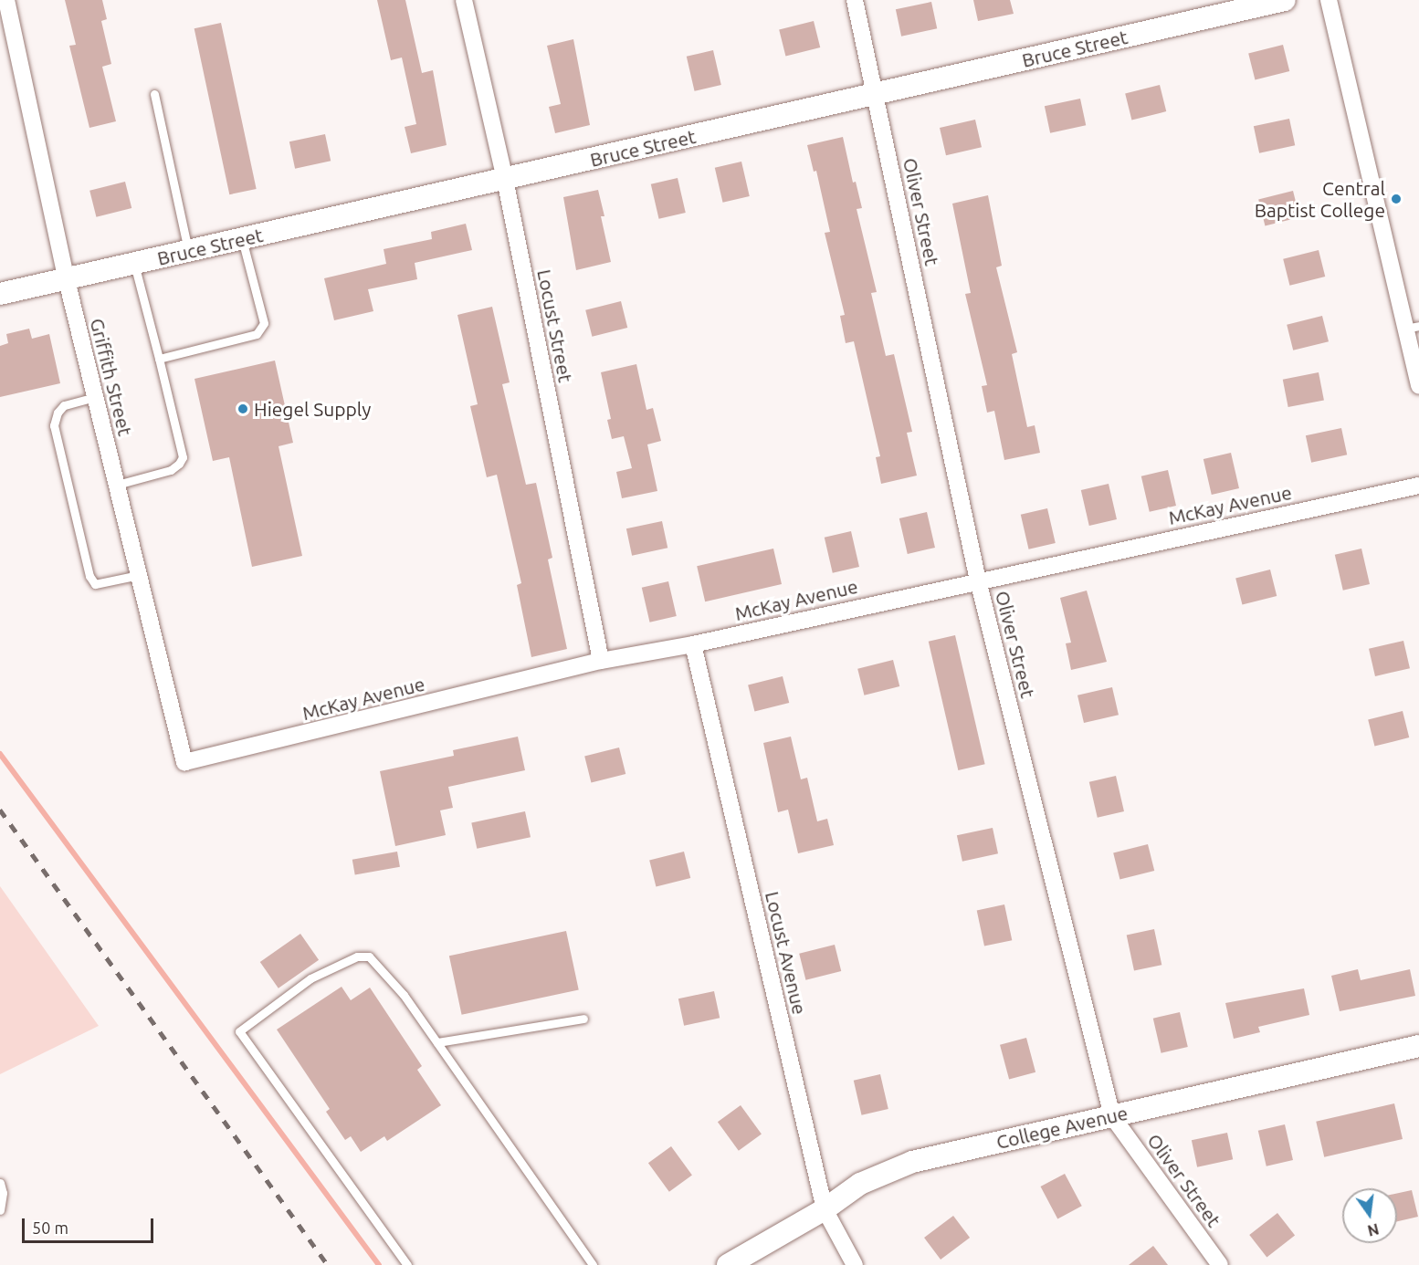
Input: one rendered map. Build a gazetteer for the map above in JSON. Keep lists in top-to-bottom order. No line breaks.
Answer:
{"streets":{"street":["Bruce Street","Oliver Street","Locust Street","Griffith Street","McKay Avenue","Locust Avenue","College Avenue"]},"crossings":[["Bruce Street","Oliver Street"],["Bruce Street","Locust Street"],["Bruce Street","Griffith Street"],["Oliver Street","McKay Avenue"],["Oliver Street","College Avenue"],["Locust Street","McKay Avenue"],["Griffith Street","McKay Avenue"],["McKay Avenue","Locust Avenue"],["Locust Avenue","College Avenue"]],"places":["Central Baptist College","Hiegel Supply"],"scale_bar":"50 m","north":"bottom"}
